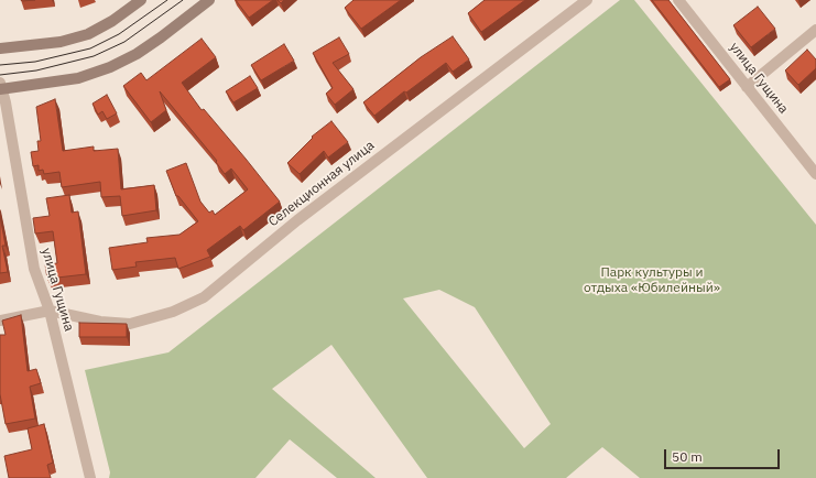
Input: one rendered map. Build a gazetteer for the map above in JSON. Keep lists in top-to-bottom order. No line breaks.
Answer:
{"streets":{"street":["улица Гущина","Селекционная улица"]},"crossings":[["улица Гущина","Селекционная улица"]],"parks":["Парк культуры и отдыха «Юбилейный»"],"scale_bar":"50 m"}
